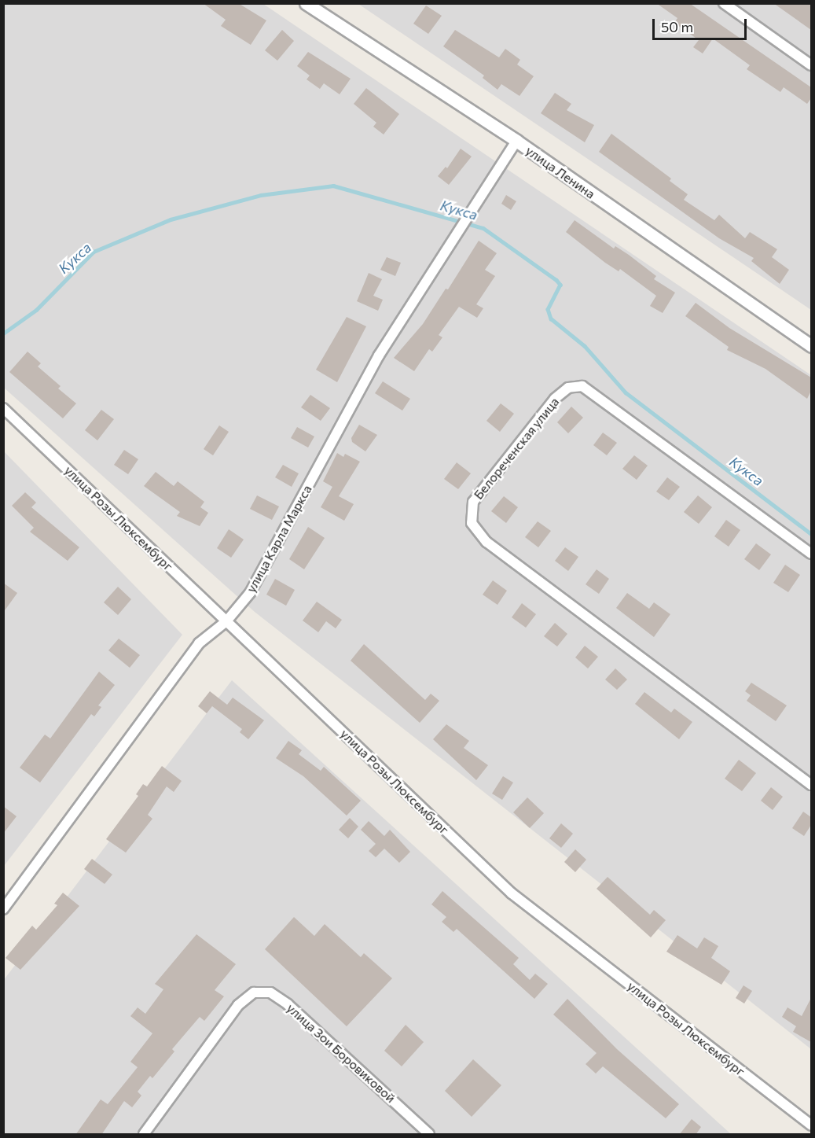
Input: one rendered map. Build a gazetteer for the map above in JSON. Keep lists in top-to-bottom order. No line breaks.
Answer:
{"streets":{"street":["улица Ленина","Белореченская улица","улица Розы Люксембург","улица Карла Маркса","улица Зои Боровиковой"]},"crossings":[["улица Ленина","улица Карла Маркса"],["улица Розы Люксембург","улица Карла Маркса"]],"water":["Кукса"],"scale_bar":"50 m"}
